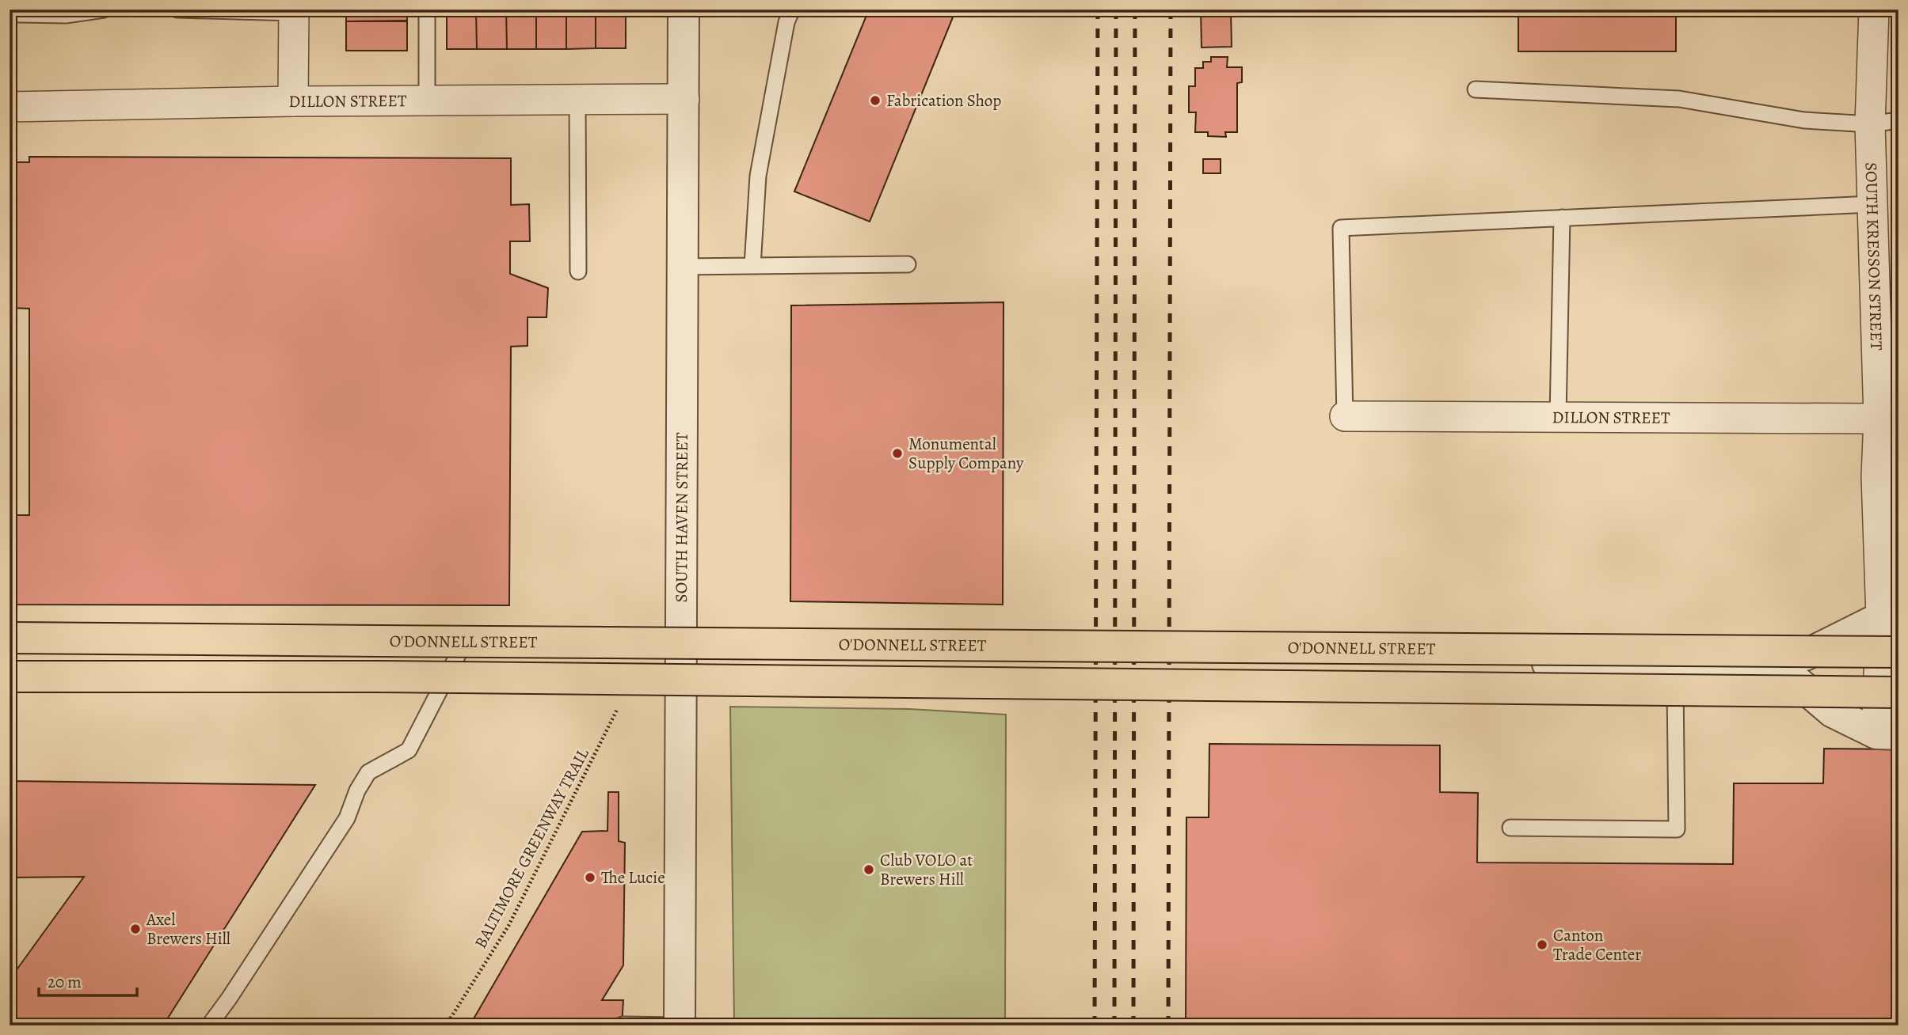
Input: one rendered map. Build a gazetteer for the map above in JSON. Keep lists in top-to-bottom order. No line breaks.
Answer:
{"streets":{"main road":["O'DONNELL STREET"],"street":["DILLON STREET","SOUTH KRESSON STREET","SOUTH HAVEN STREET"],"path":["BALTIMORE GREENWAY TRAIL"]},"crossings":[["DILLON STREET","SOUTH KRESSON STREET"],["DILLON STREET","SOUTH HAVEN STREET"],["SOUTH KRESSON STREET","O'DONNELL STREET"],["SOUTH HAVEN STREET","O'DONNELL STREET"]],"places":["Fabrication Shop","Monumental Supply Company","Club VOLO at Brewers Hill","The Lucie","Axel Brewers Hill","Canton Trade Center"],"scale_bar":"20 m"}
